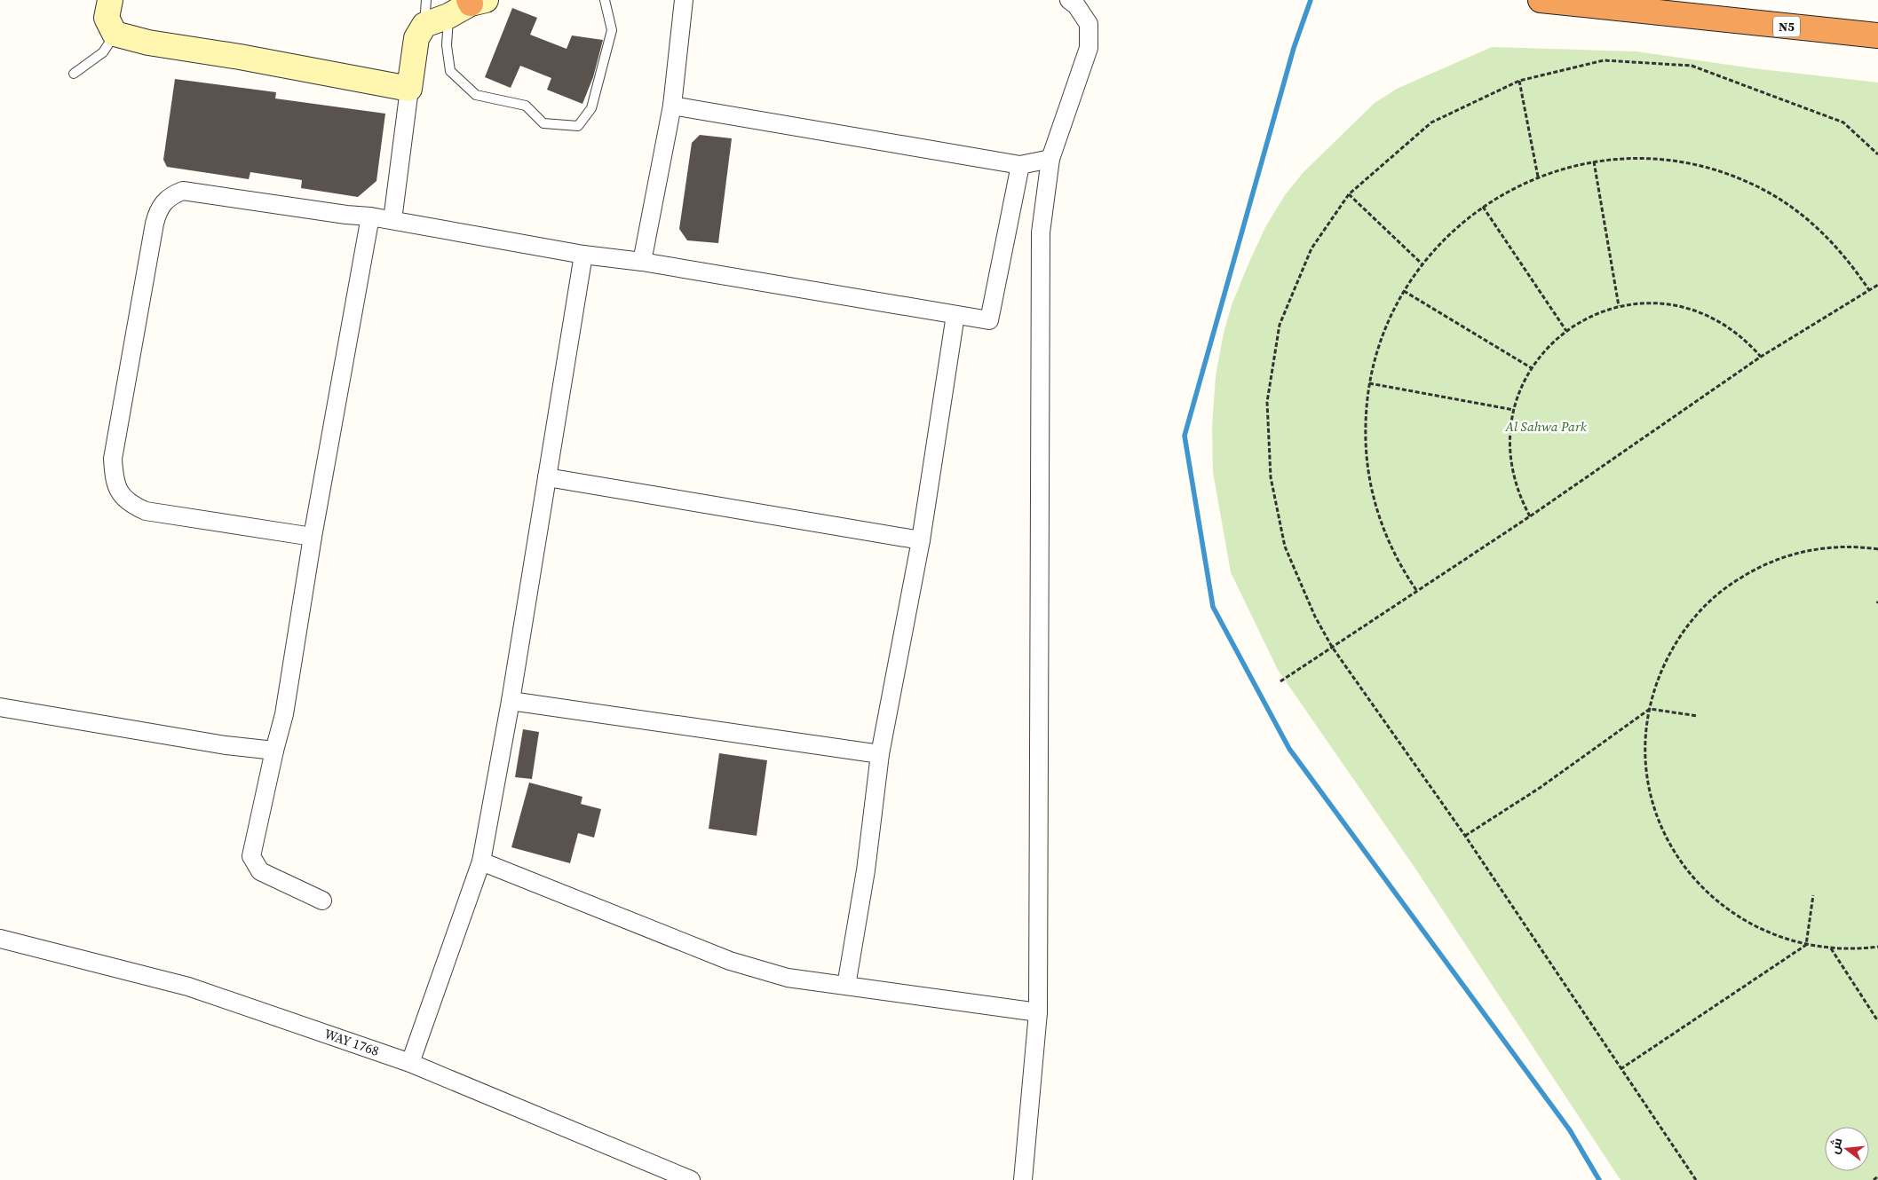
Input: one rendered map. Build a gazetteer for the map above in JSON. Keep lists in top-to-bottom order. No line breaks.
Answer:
{"streets":{"highway":["N5"],"street":["WAY 1768"]},"parks":["Al Sahwa Park"],"north":"left"}
